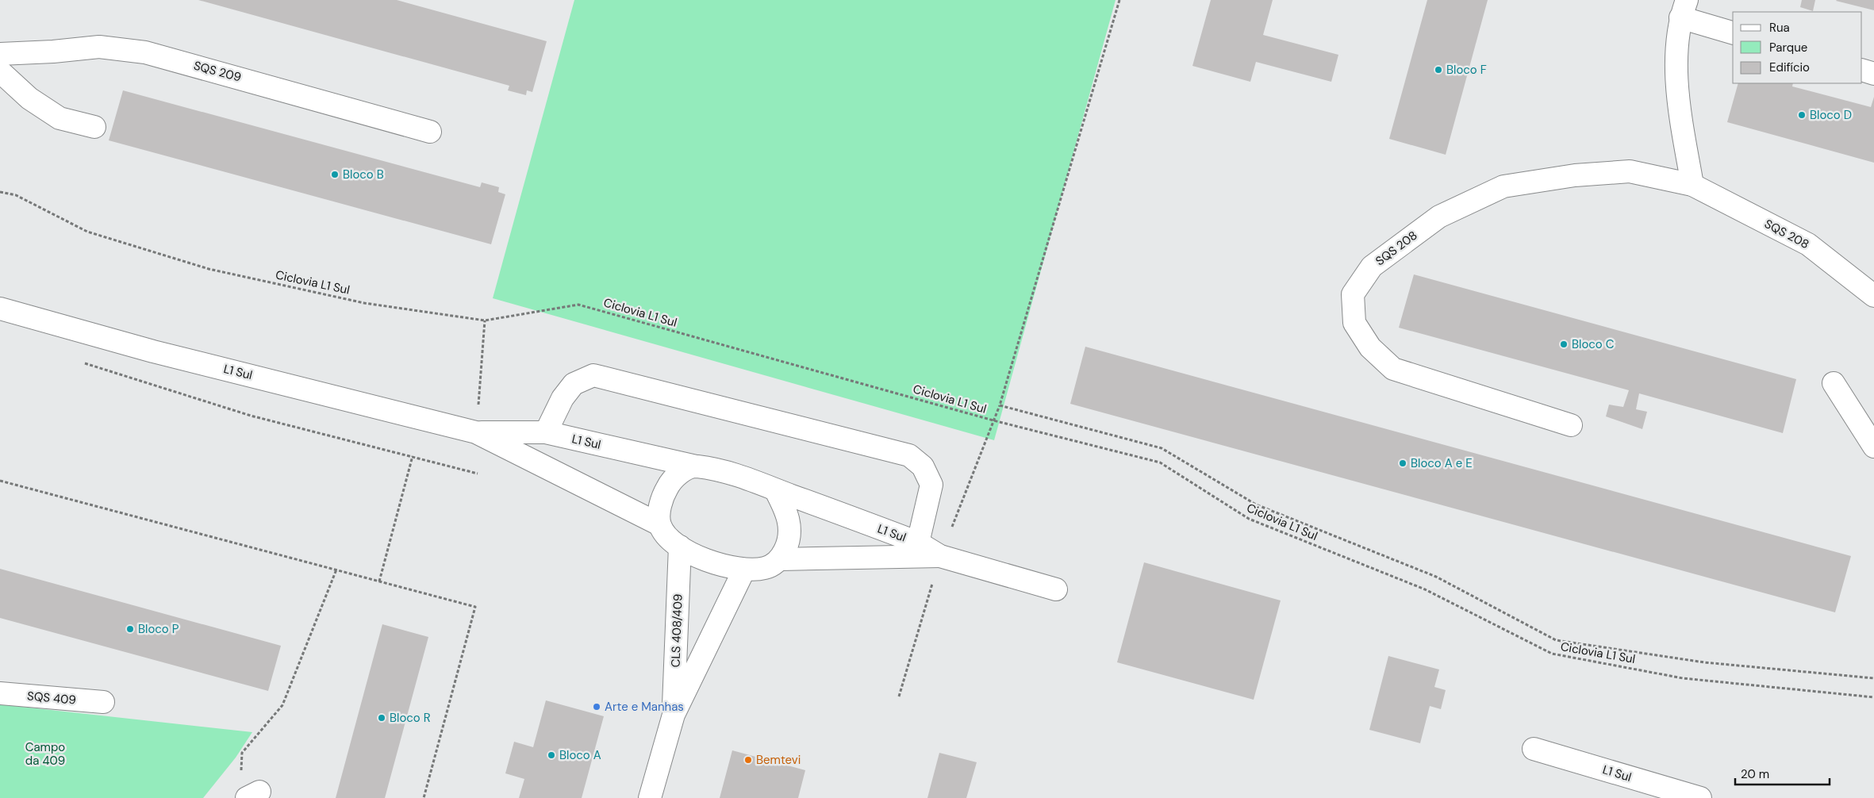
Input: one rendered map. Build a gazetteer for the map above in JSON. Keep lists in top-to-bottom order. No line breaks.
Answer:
{"streets":{"street":["SQS 209","SQS 208","L1 Sul","CLS 408/409","SQS 409"],"path":["Ciclovia L1 Sul"]},"crossings":[["L1 Sul","CLS 408/409"]],"parks":["Campo da 409"],"places":["Bloco F","Bloco D","Bloco B","Bloco C","Bloco A e E","Bloco P","Arte e Manhas","Bloco R","Bloco A","Bemtevi"],"legend":["Rua","Parque","Edifício"],"scale_bar":"20 m"}
